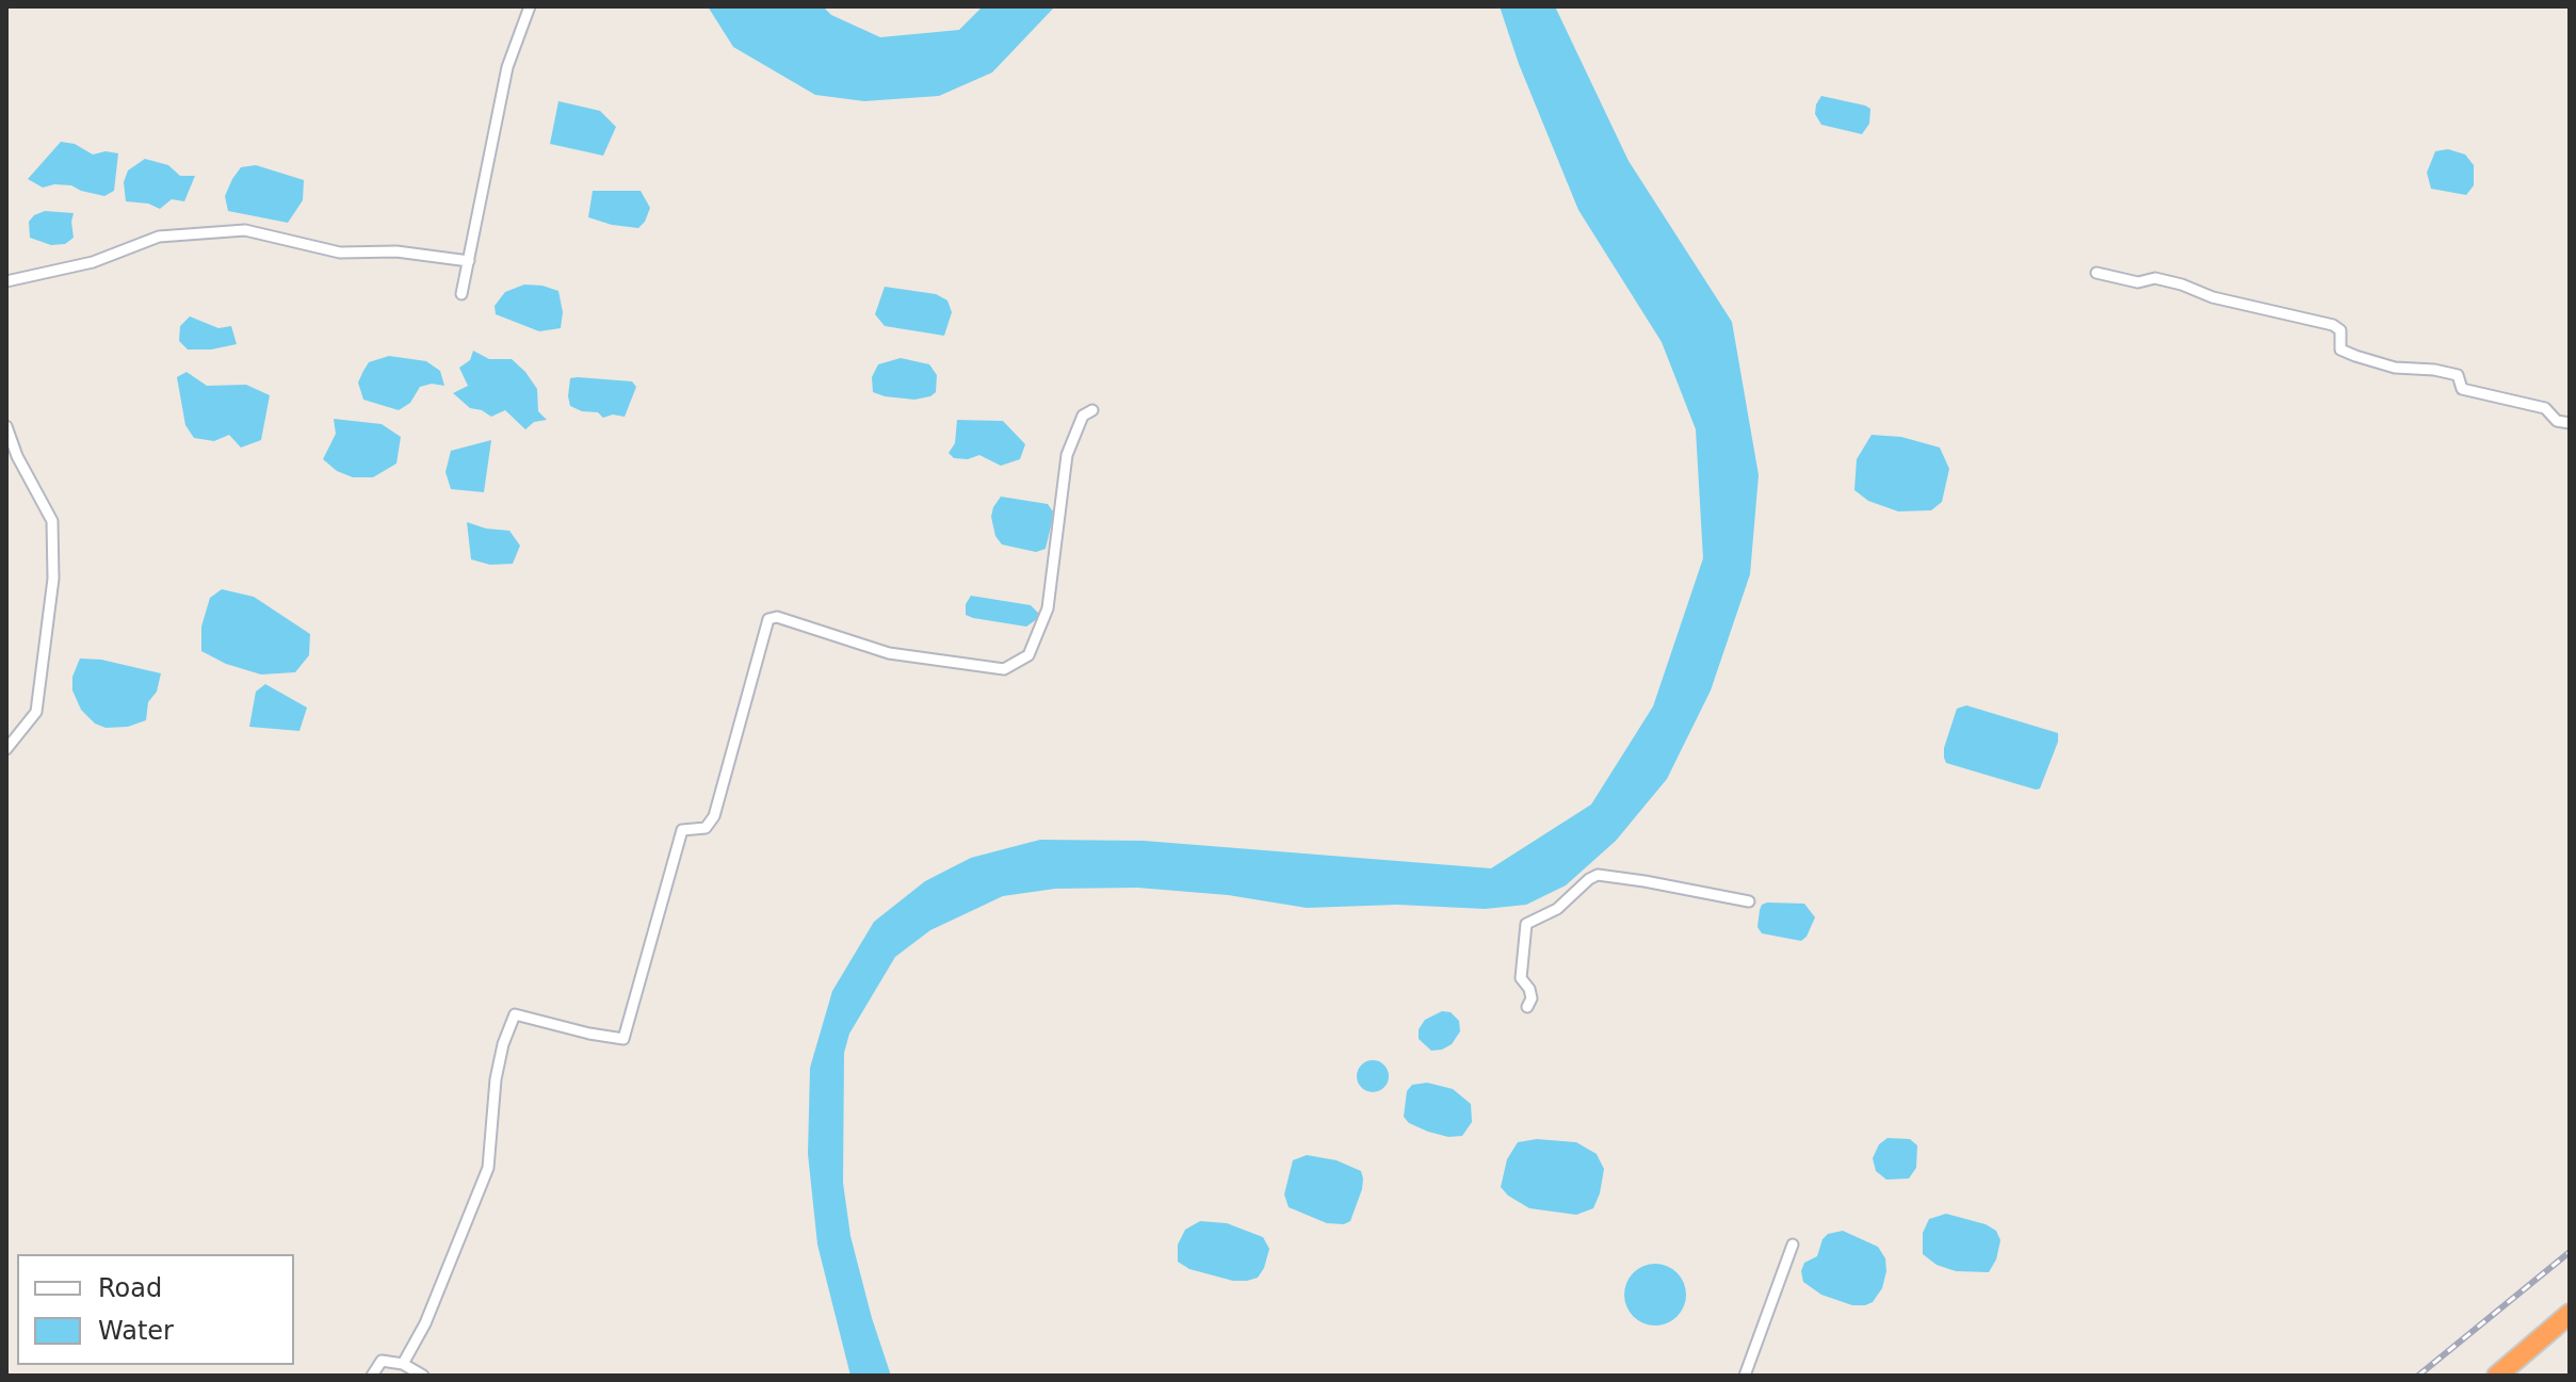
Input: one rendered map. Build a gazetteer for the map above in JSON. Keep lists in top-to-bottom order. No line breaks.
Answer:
{"legend":["Road","Water"]}
